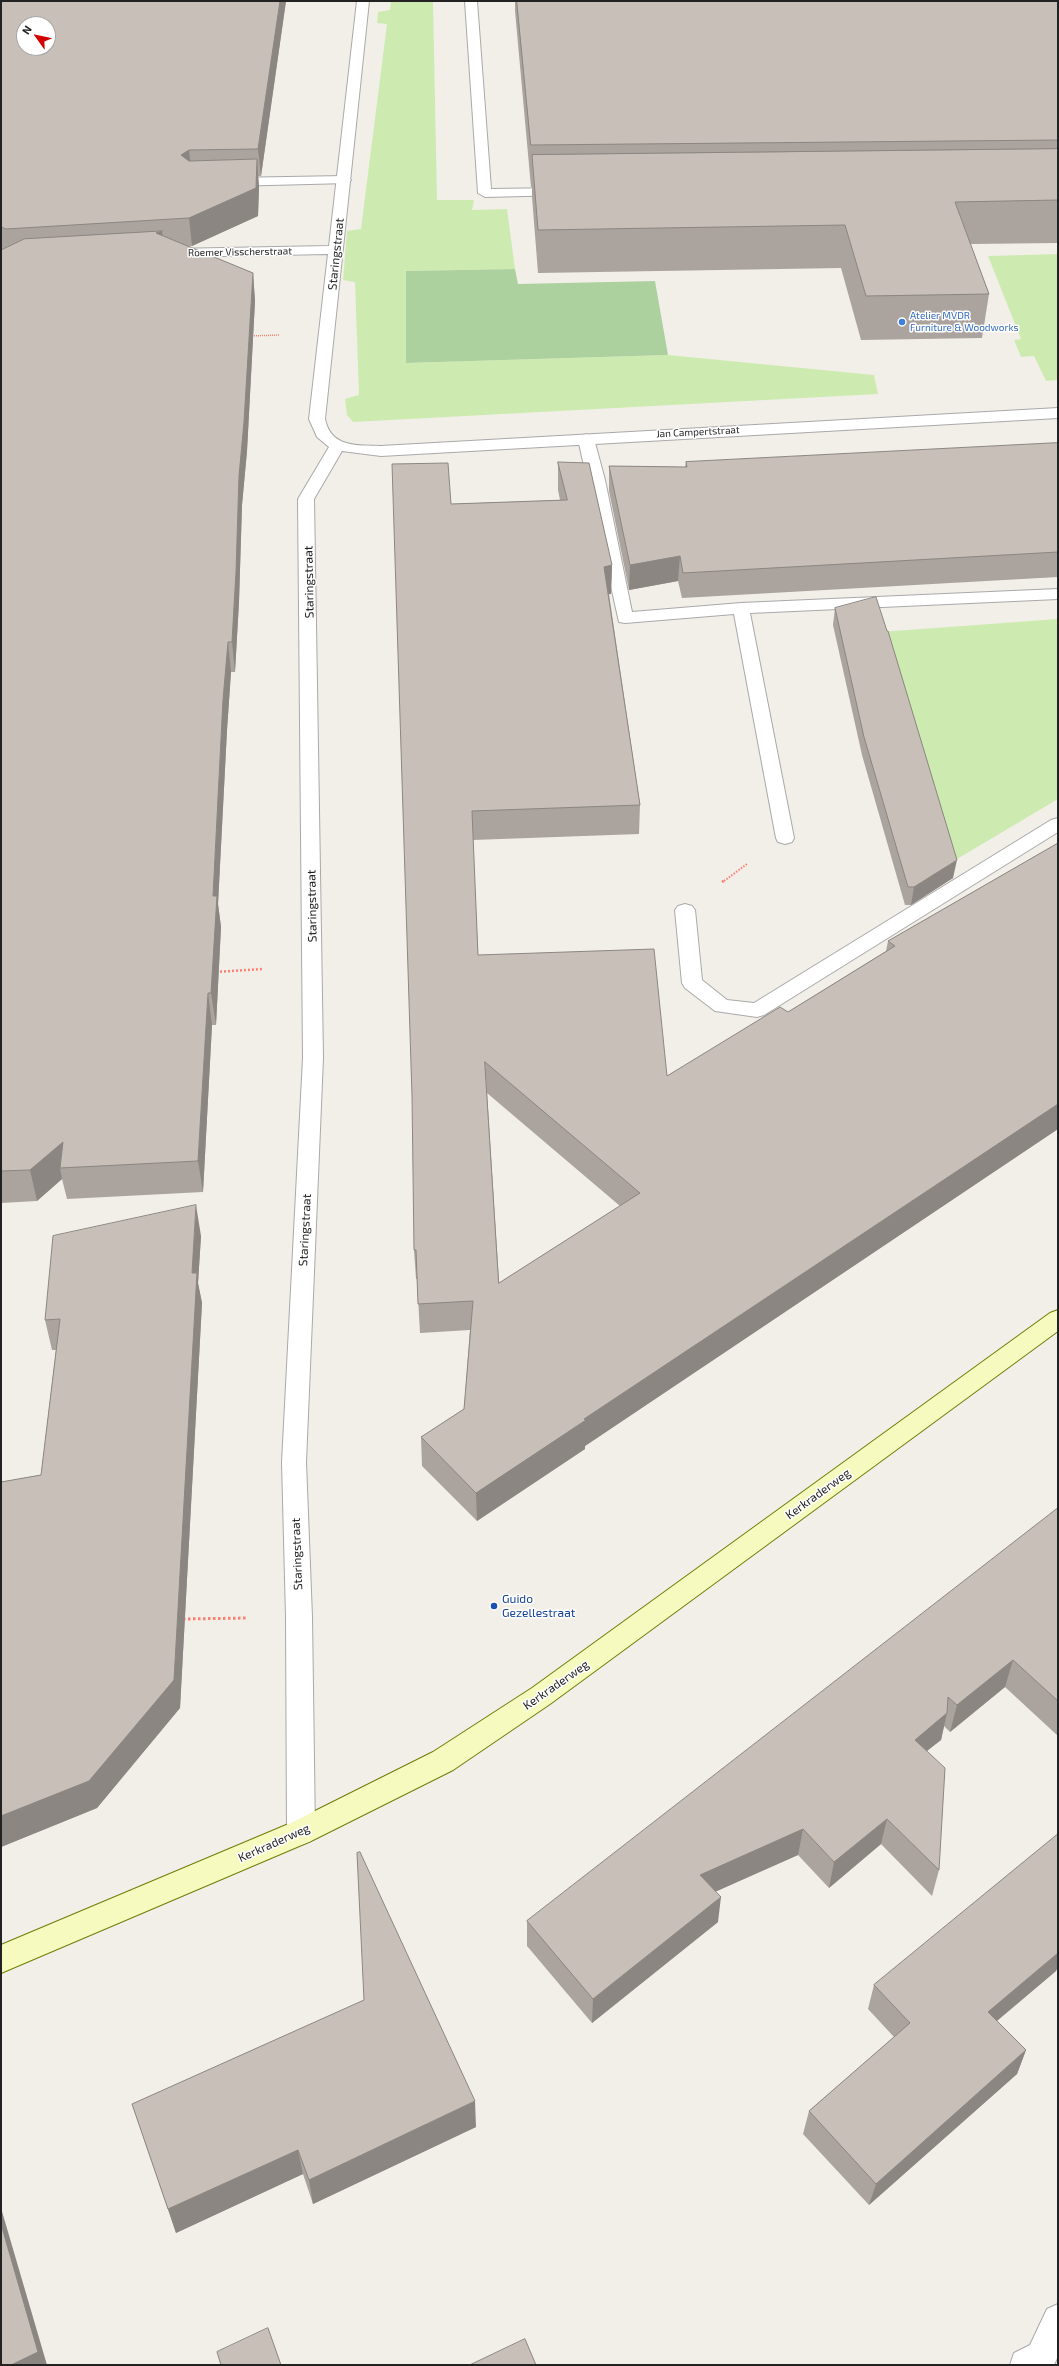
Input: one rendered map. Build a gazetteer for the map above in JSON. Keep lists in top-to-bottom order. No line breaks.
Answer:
{"streets":{"street":["Roemer Visscherstraat","Staringstraat","Jan Campertstraat","Kerkraderweg"]},"crossings":[["Roemer Visscherstraat","Staringstraat"],["Staringstraat","Jan Campertstraat"],["Staringstraat","Kerkraderweg"]],"places":["Atelier MVDR Furniture & Woodworks","Guido Gezellestraat"],"north":"top left"}
